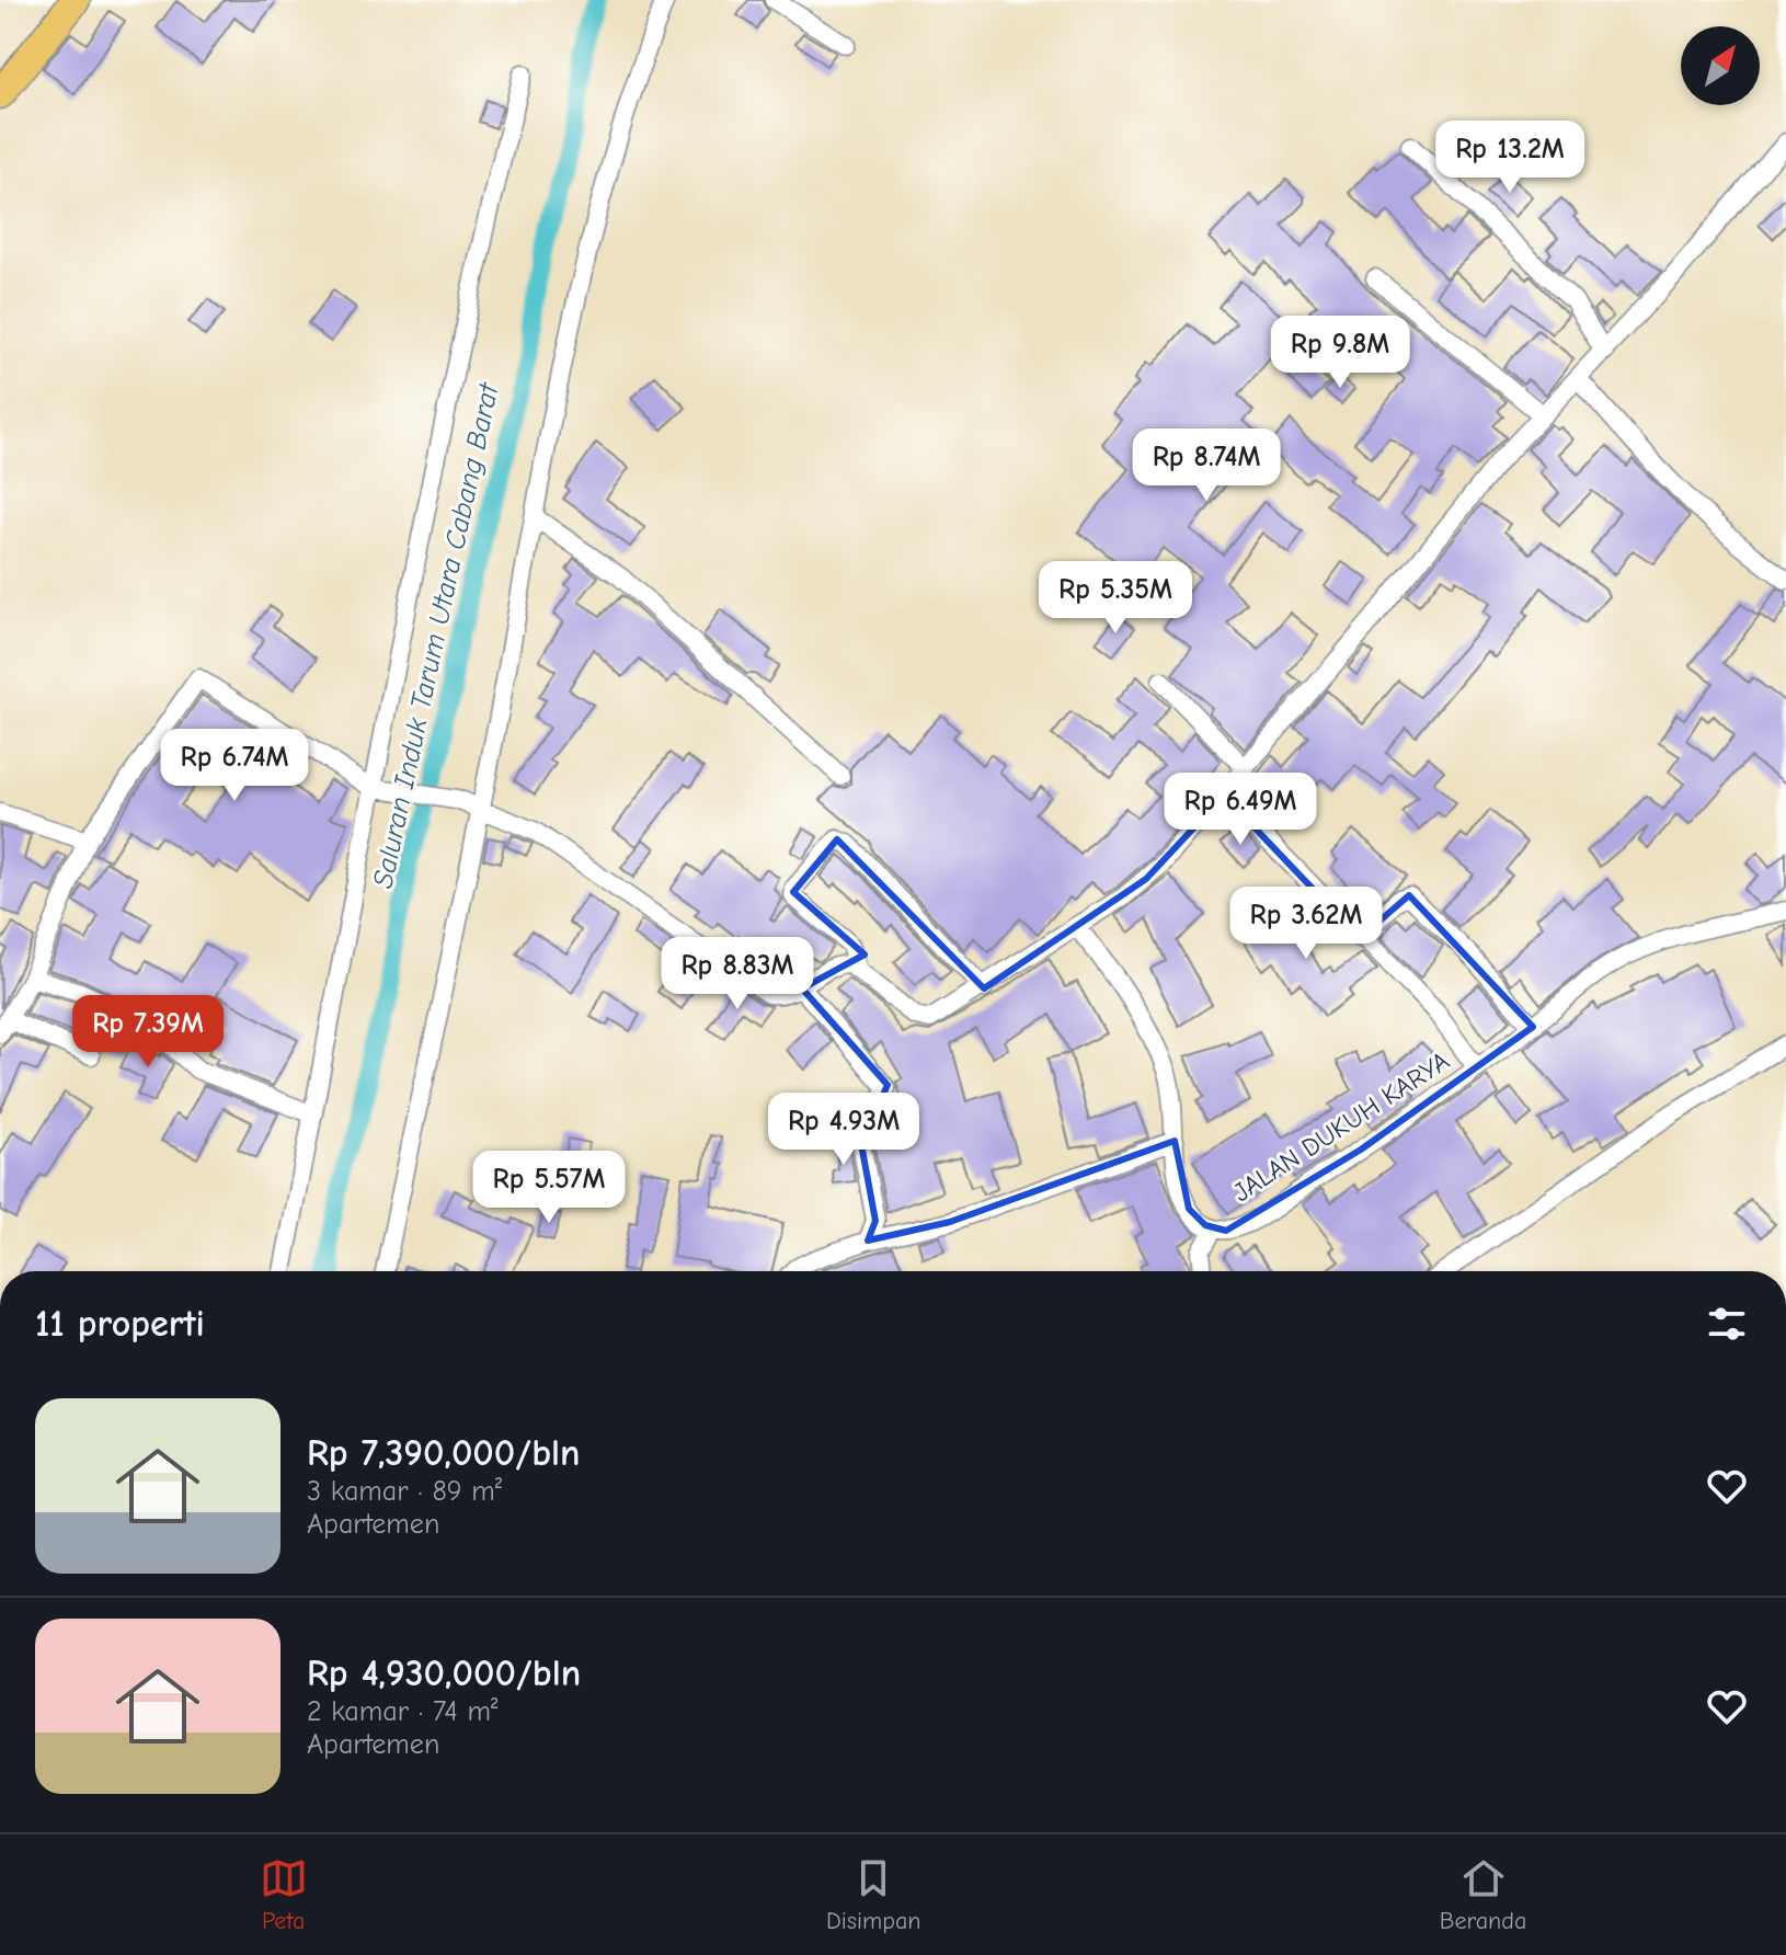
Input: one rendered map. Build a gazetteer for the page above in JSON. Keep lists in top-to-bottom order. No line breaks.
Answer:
{"streets":{"street":["JALAN DUKUH KARYA"]},"water":["Saluran Induk Tarum Utara Cabang Barat"],"north":"top right","page":{"price":["Rp 13.2M","Rp 9.8M","Rp 8.74M","Rp 5.35M","Rp 6.74M","Rp 6.49M","Rp 3.62M","Rp 8.83M","Rp 7.39M","Rp 4.93M","Rp 5.57M"],"heading":"11 properti","list":[{"name":"Rp 7,390,000/bln","note":"3 kamar · 89 m² · Apartemen"},{"name":"Rp 4,930,000/bln","note":"2 kamar · 74 m² · Apartemen"}],"tabs":["Peta","Disimpan","Beranda"]}}
